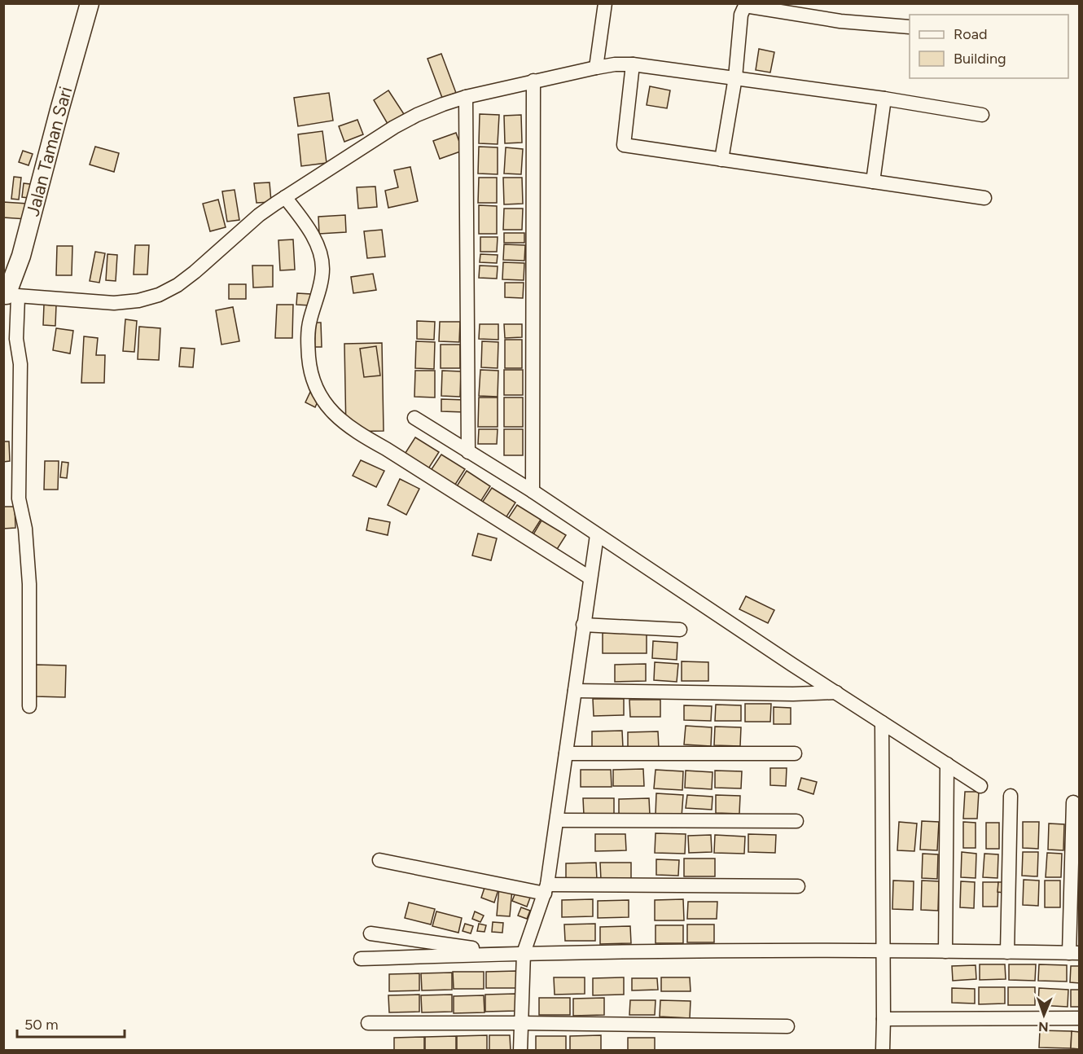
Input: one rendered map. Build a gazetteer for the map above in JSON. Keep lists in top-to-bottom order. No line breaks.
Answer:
{"streets":{"street":["Jalan Taman Sari"]},"legend":["Road","Building"],"scale_bar":"50 m","north":"bottom"}
